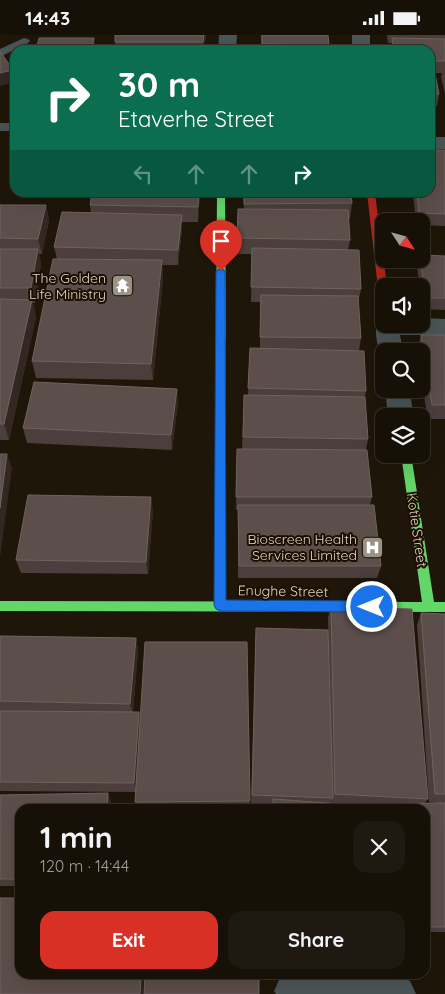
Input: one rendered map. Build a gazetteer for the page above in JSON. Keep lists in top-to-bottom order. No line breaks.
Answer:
{"streets":{"street":["Kotie Street","Enughe Street"]},"crossings":[["Kotie Street","Enughe Street"]],"places":{"temple":["The Golden Life Ministry"],"hospital":["Bioscreen Health Services Limited"]},"north":"bottom right","page":{"status":"14:43","turn":["30 m","Etaverhe Street"],"heading":["1 min","120 m · 14:44"],"buttons":["Exit","Share"]}}
